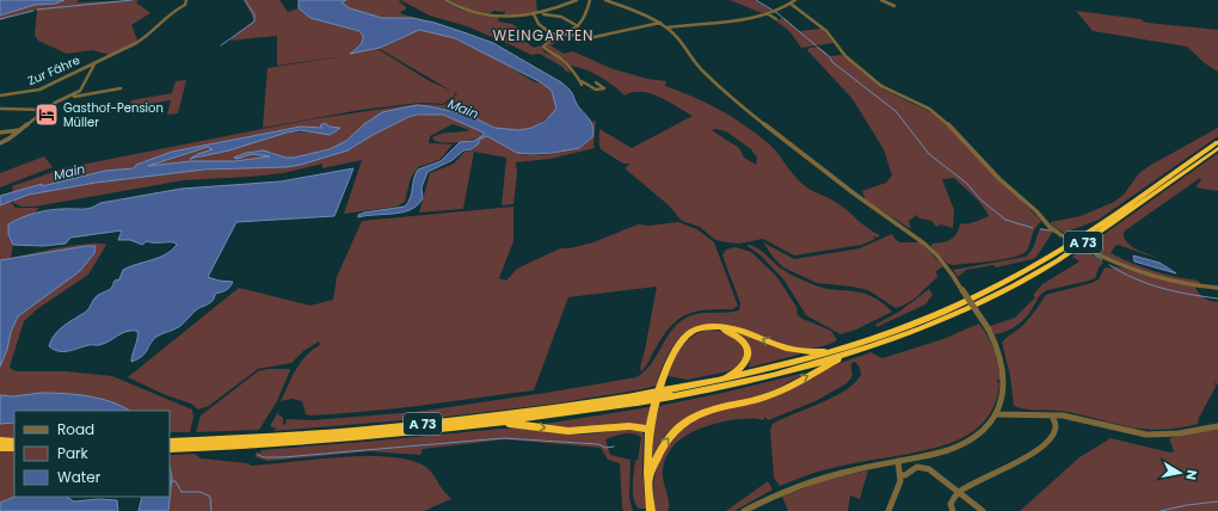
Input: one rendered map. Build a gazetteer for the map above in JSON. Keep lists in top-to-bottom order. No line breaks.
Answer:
{"streets":{"highway":["A 73"],"street":["Zur Fähre"]},"districts":["WEINGARTEN"],"water":["Main"],"places":{"hotel":["Gasthof-Pension Müller"]},"legend":["Road","Park","Water"],"north":"right"}
